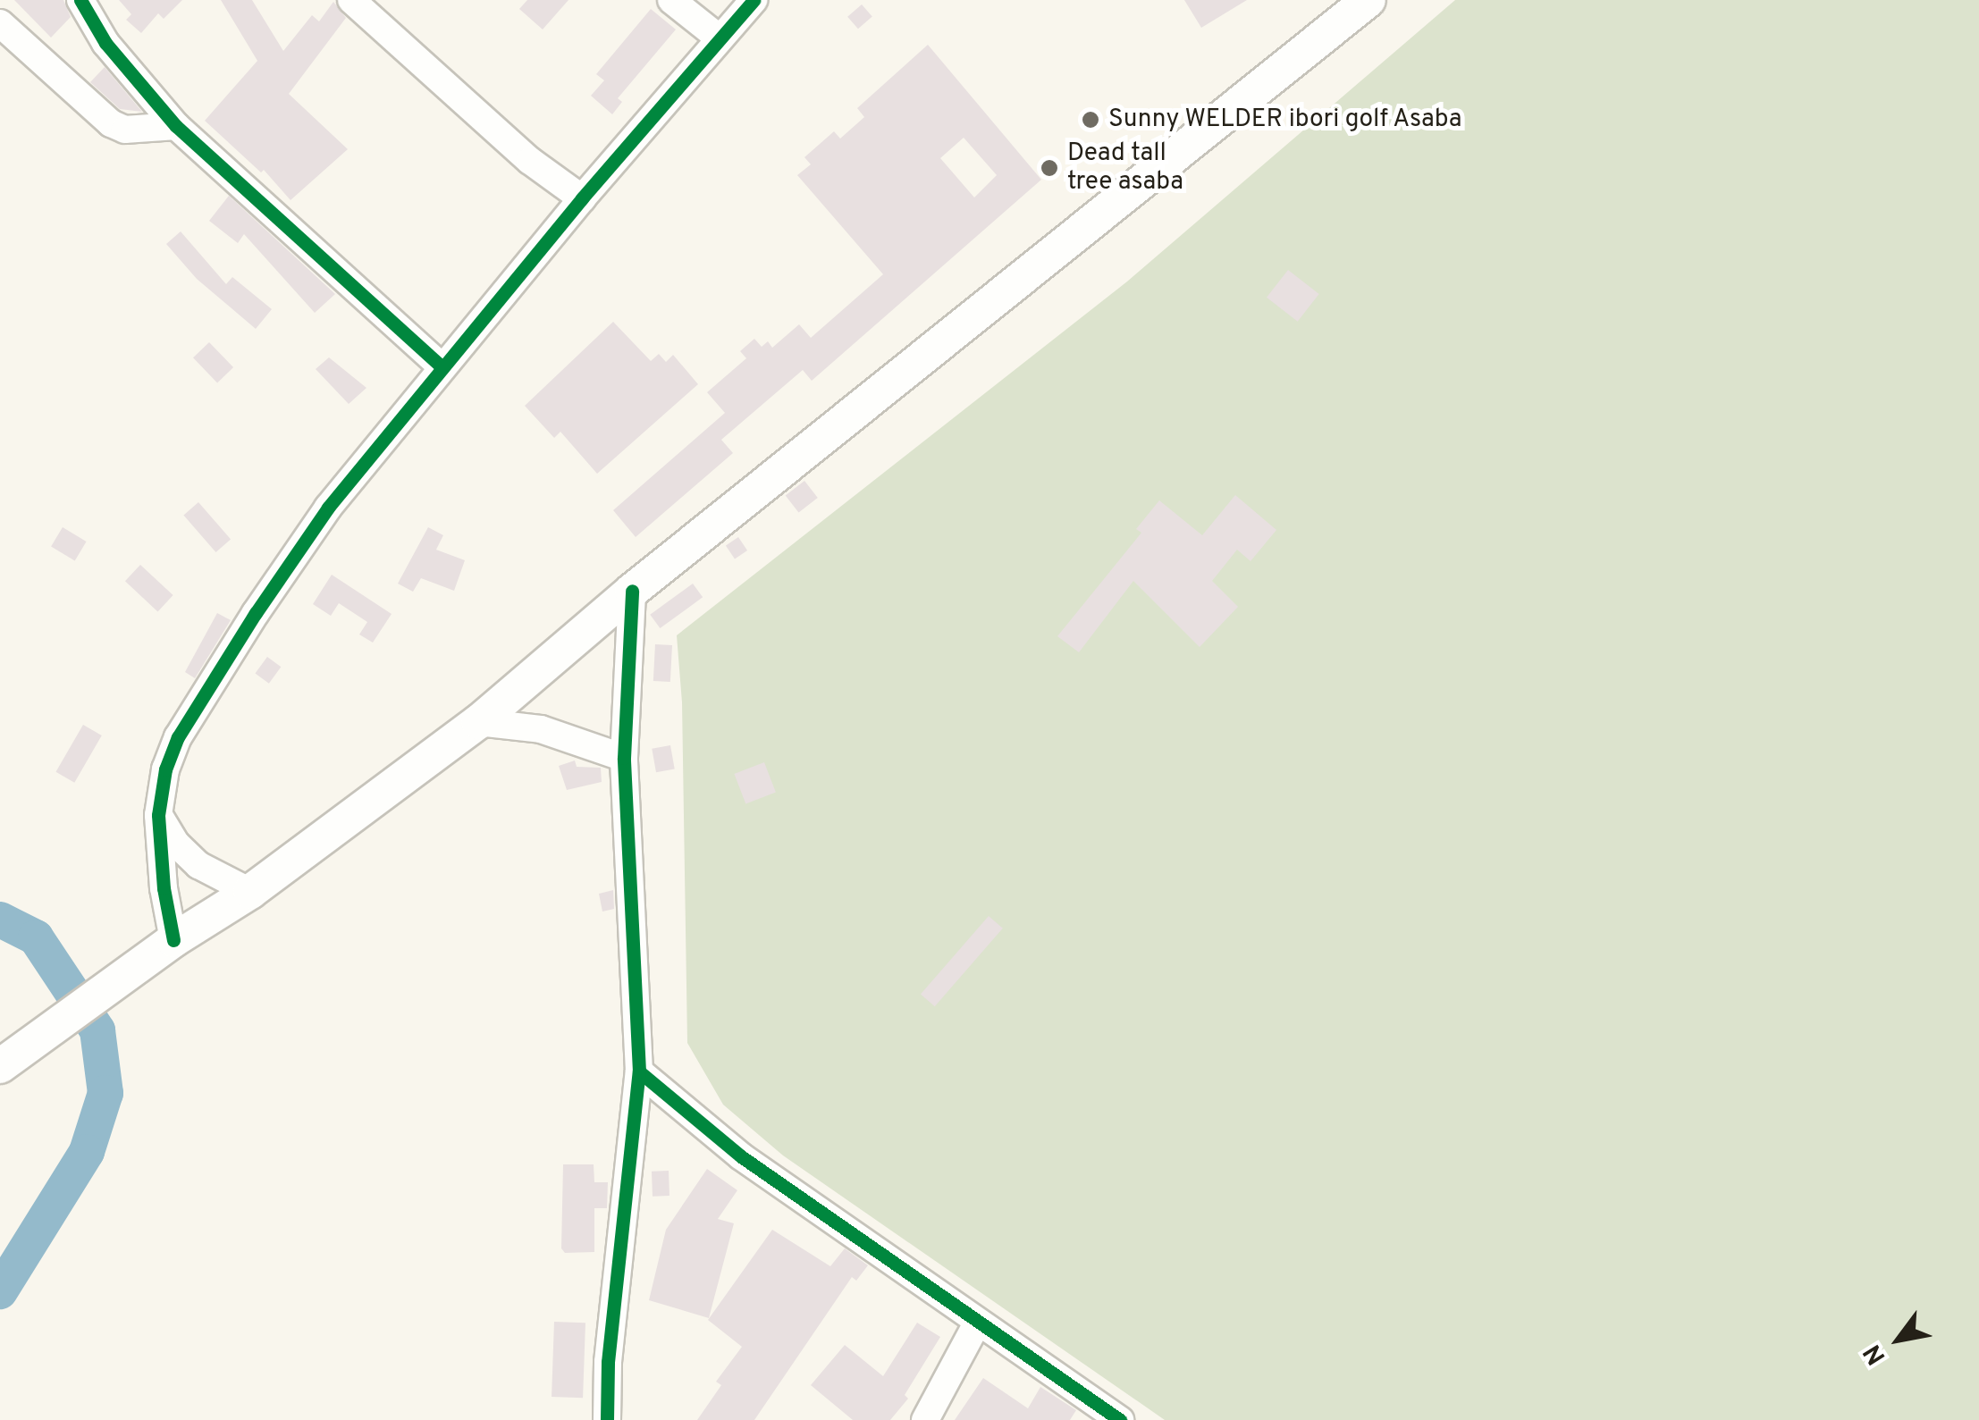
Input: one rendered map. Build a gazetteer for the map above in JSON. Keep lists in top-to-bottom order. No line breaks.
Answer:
{"places":["Sunny WELDER ibori golf Asaba","Dead tall tree asaba"],"north":"bottom left"}
